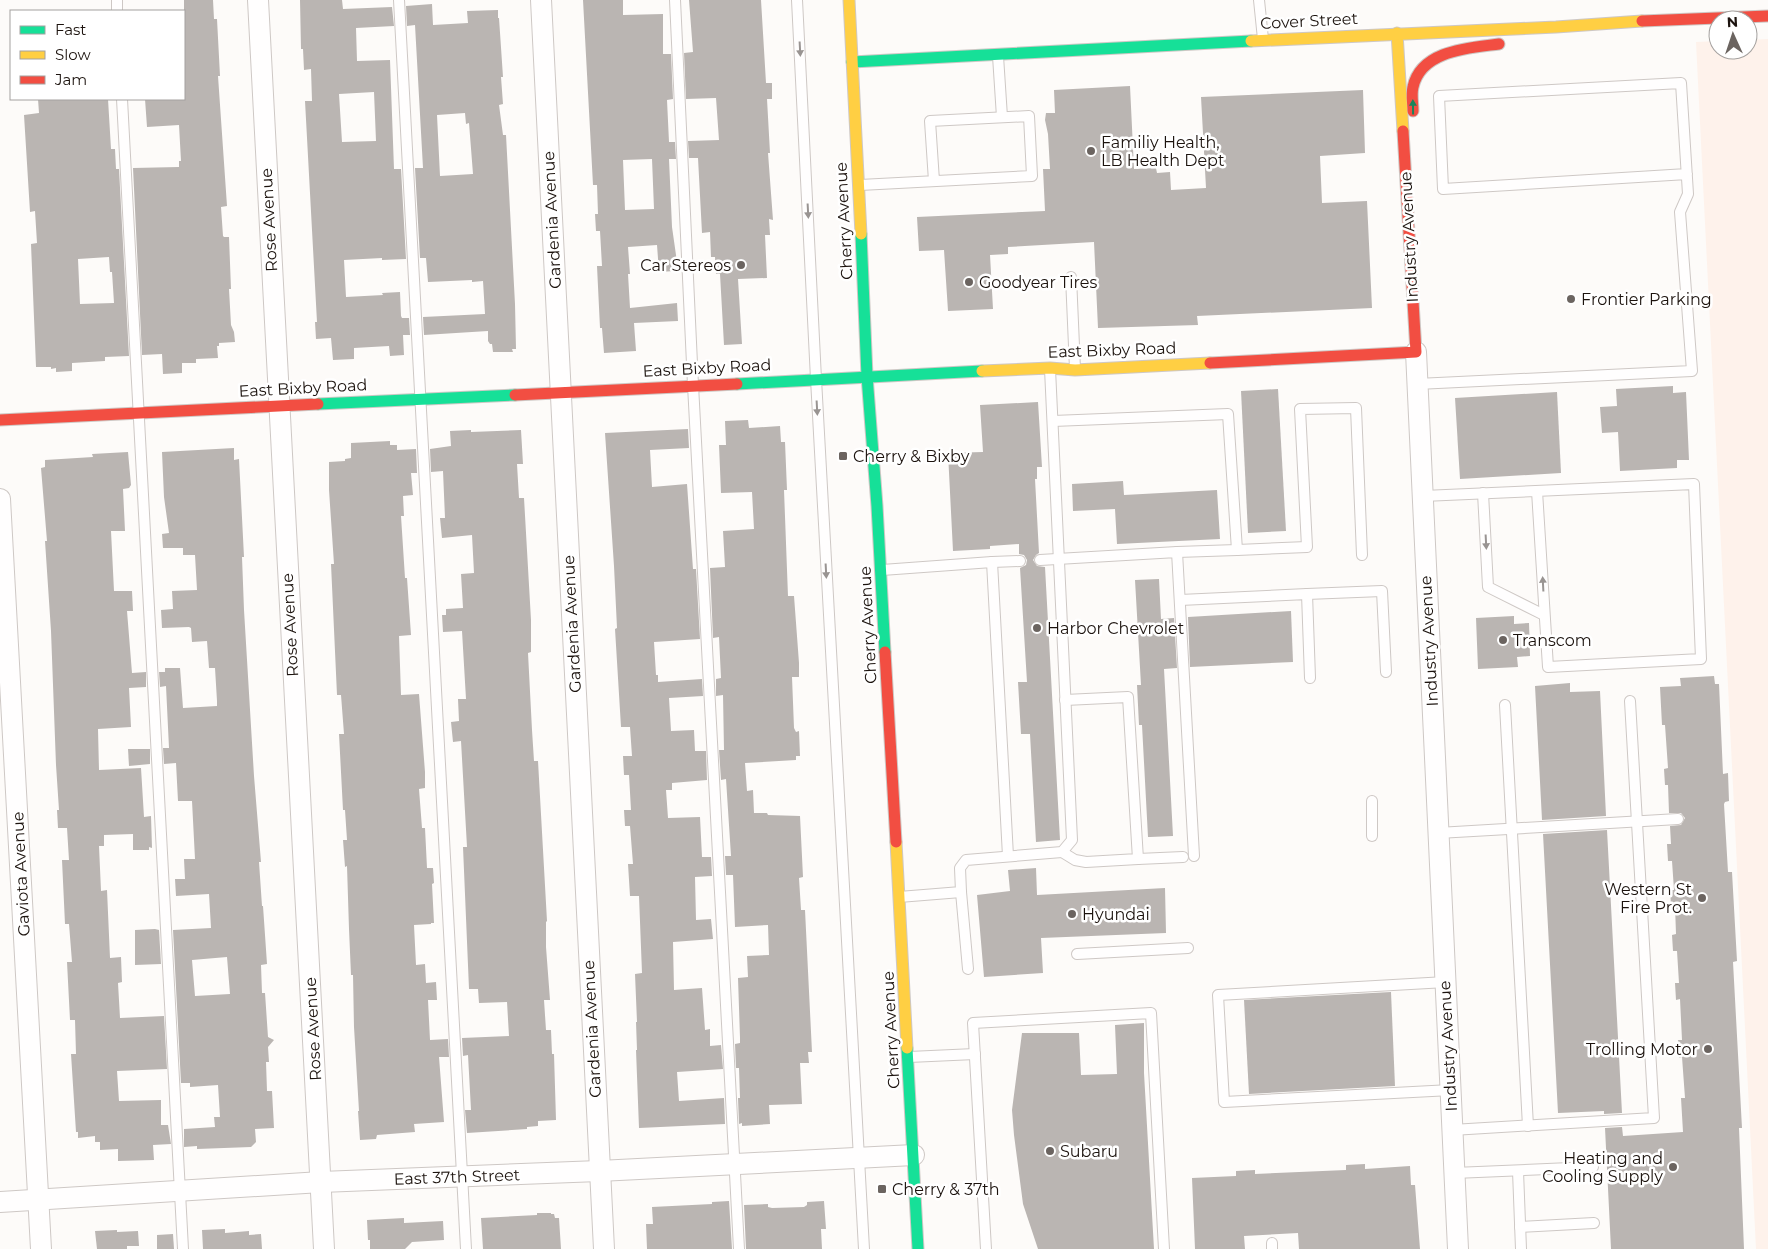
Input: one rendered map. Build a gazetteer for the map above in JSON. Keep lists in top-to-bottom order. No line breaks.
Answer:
{"streets":{"street":["Cover Street","Rose Avenue","Gardenia Avenue","Cherry Avenue","Industry Avenue","East Bixby Road","Gaviota Avenue","East 37th Street"]},"crossings":[["Cover Street","Cherry Avenue"],["Cover Street","Industry Avenue"],["Rose Avenue","East Bixby Road"],["Rose Avenue","East 37th Street"],["Gardenia Avenue","East Bixby Road"],["Gardenia Avenue","East 37th Street"],["Cherry Avenue","East Bixby Road"],["Cherry Avenue","East 37th Street"],["Industry Avenue","East Bixby Road"],["Gaviota Avenue","East 37th Street"]],"places":{"other":["Familiy Health, LB Health Dept","Car Stereos","Goodyear Tires","Frontier Parking","Harbor Chevrolet","Transcom","Western St Fire Prot.","Hyundai","Trolling Motor","Subaru","Heating and Cooling Supply"],"transit":["Cherry & Bixby","Cherry & 37th"]},"legend":["Fast","Slow","Jam"],"north":"top"}
